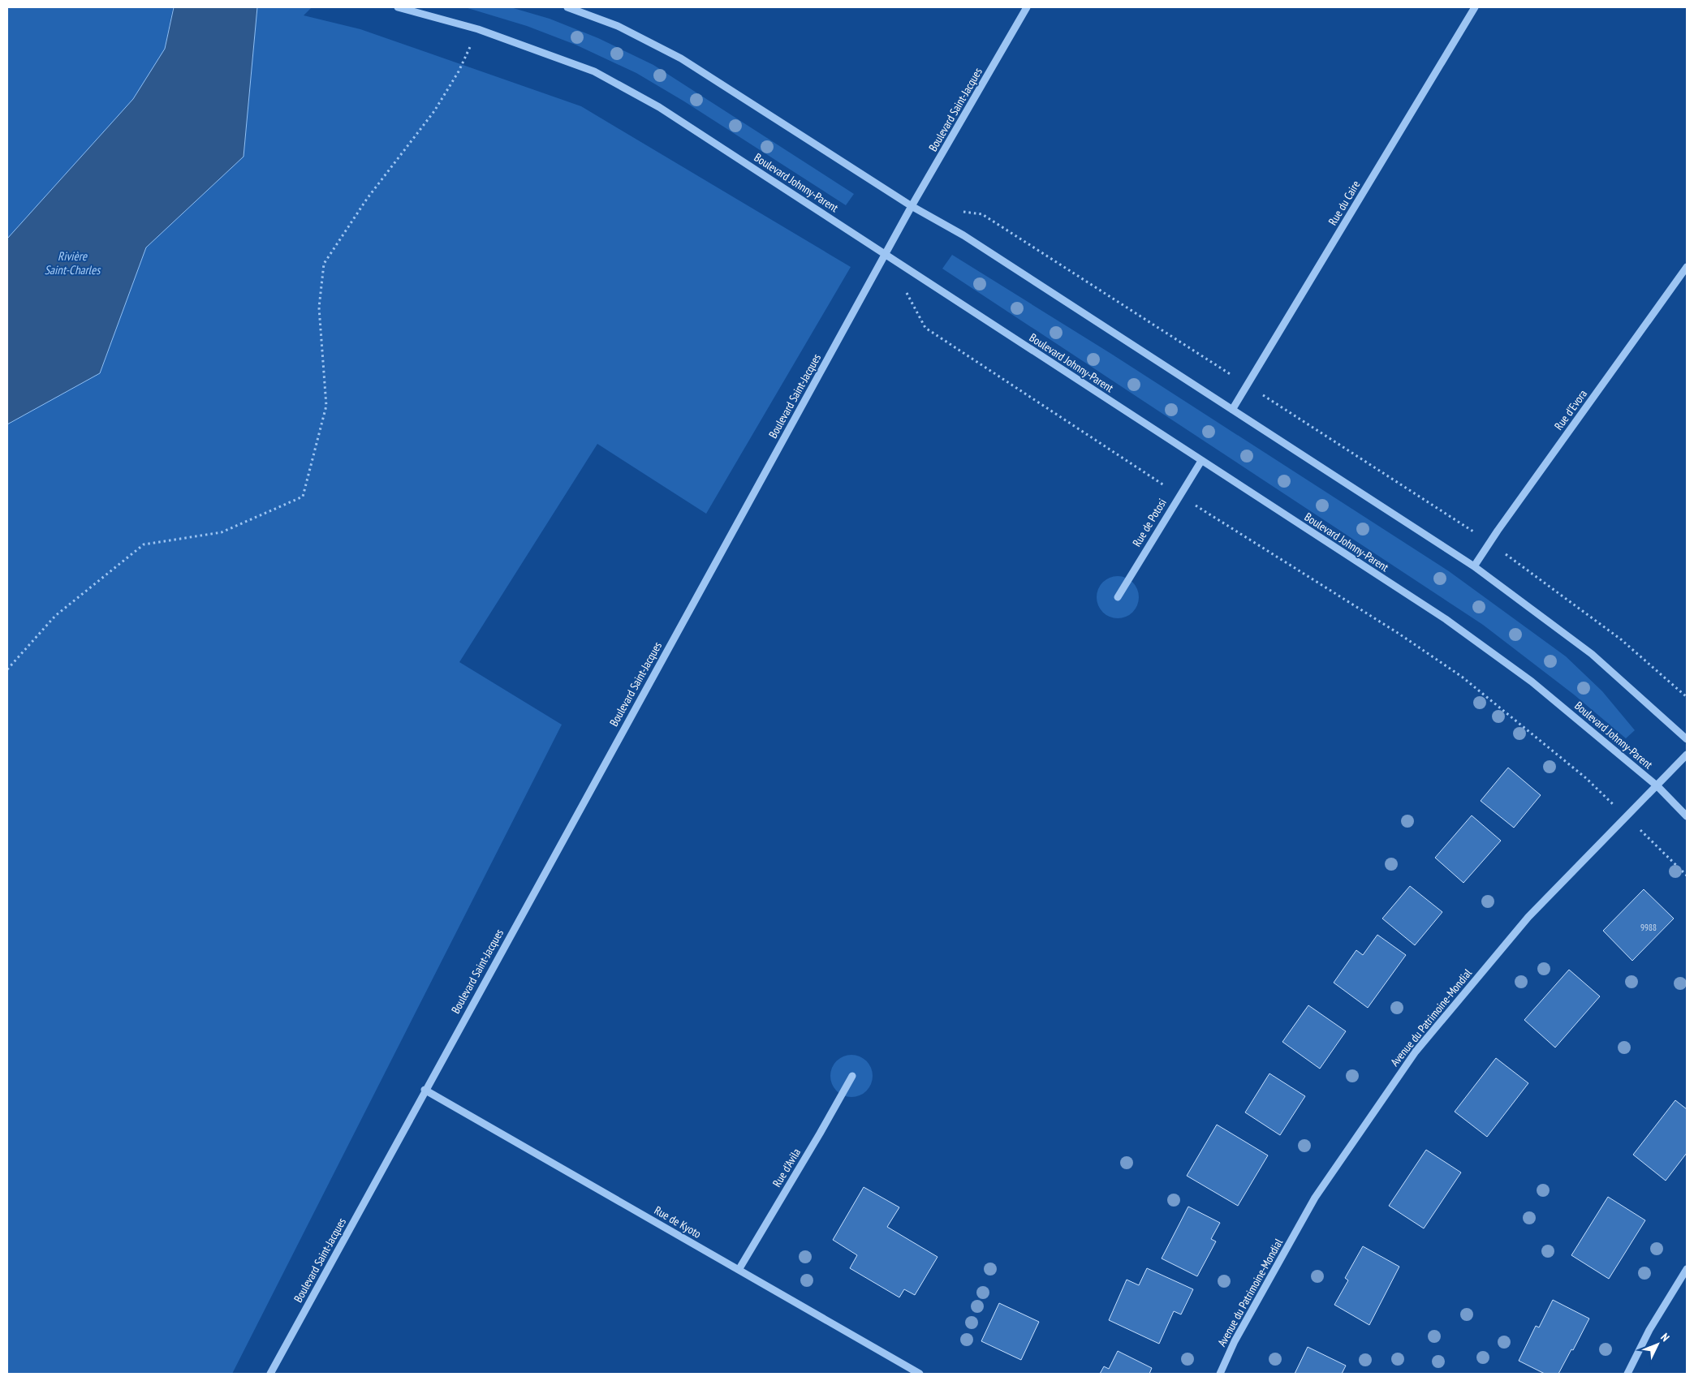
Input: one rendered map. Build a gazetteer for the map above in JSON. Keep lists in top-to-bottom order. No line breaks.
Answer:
{"streets":{"street":["Boulevard Saint-Jacques","Boulevard Johnny-Parent","Rue du Caire","Rue d'Evora","Rue de Potosi","Avenue du Patrimoine-Mondial","Rue d'Avila","Rue de Kyoto"]},"crossings":[["Boulevard Saint-Jacques","Boulevard Johnny-Parent"],["Boulevard Saint-Jacques","Rue de Kyoto"],["Boulevard Johnny-Parent","Rue de Potosi"],["Boulevard Johnny-Parent","Avenue du Patrimoine-Mondial"],["Rue d'Avila","Rue de Kyoto"]],"water":["Rivière Saint-Charles"],"house_numbers":["9988"],"north":"top right"}
